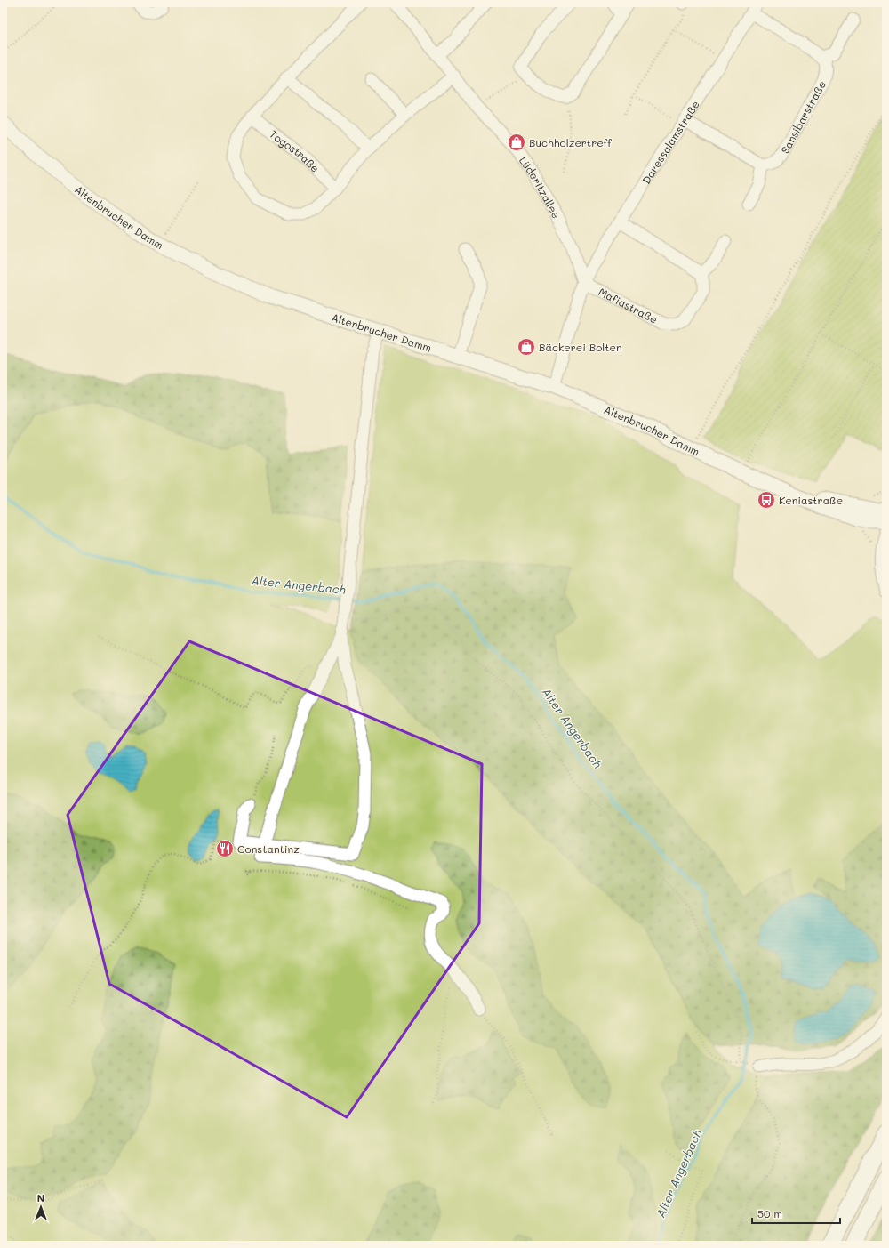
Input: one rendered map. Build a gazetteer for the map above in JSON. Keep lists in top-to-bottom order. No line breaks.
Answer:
{"streets":{"main road":["Altenbrucher Damm"],"street":["Sansibarstraße","Daressalamstraße","Togostraße","Lüderitzallee","Mafiastraße"]},"crossings":[["Daressalamstraße","Lüderitzallee"],["Daressalamstraße","Mafiastraße"],["Lüderitzallee","Mafiastraße"]],"water":["Alter Angerbach"],"places":{"shop":["Buchholzertreff","Bäckerei Bolten"],"bus stop":["Keniastraße"],"restaurant":["Constantinz"]},"scale_bar":"50 m","north":"top"}
